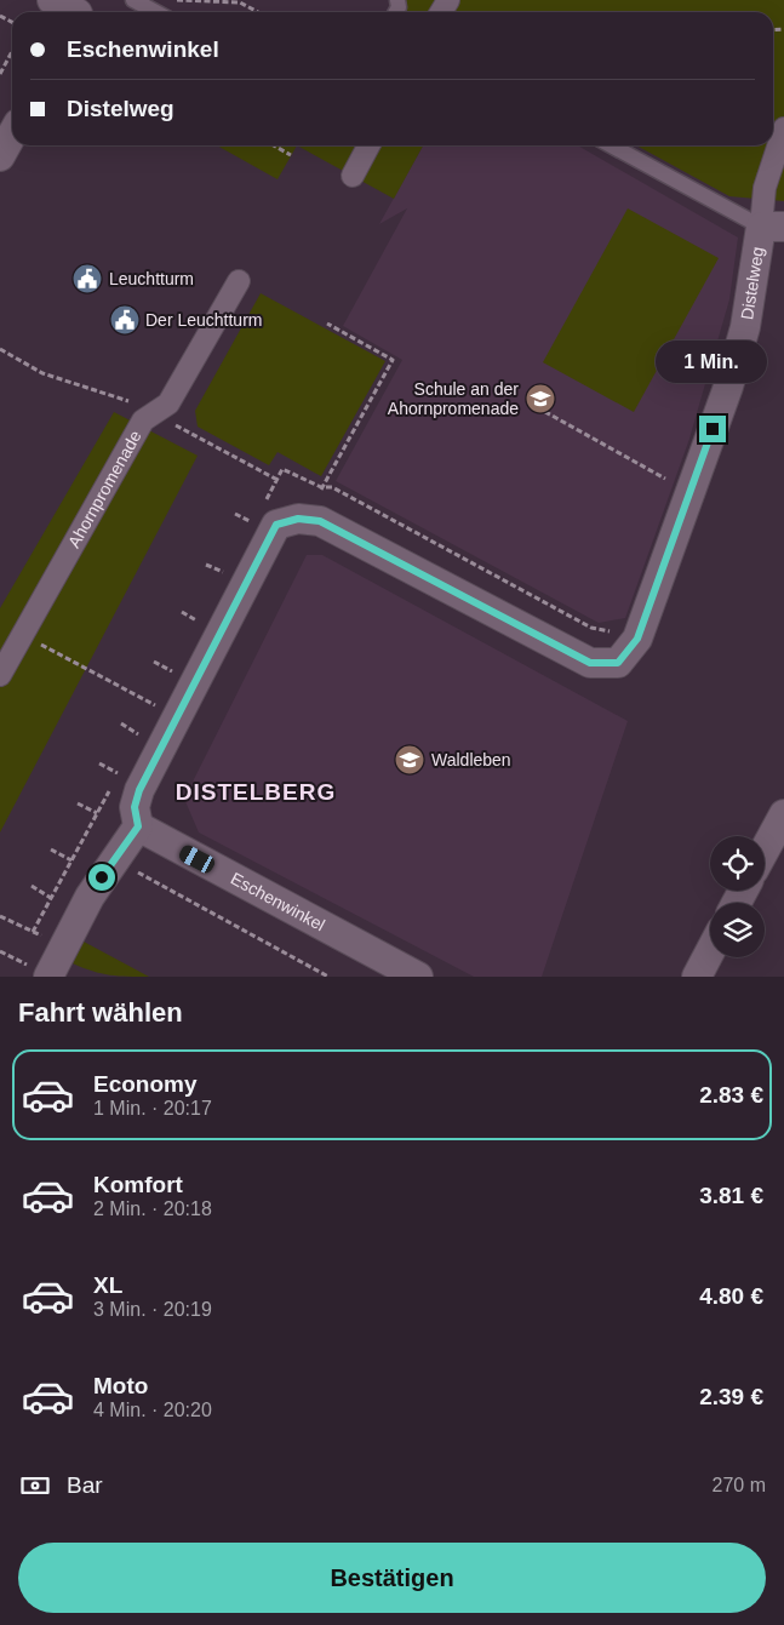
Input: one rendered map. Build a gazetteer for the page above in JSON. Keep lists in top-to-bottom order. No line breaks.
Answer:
{"streets":{"street":["Distelweg","Ahornpromenade","Eschenwinkel"]},"districts":["DISTELBERG"],"places":{"public building":["Leuchtturm","Der Leuchtturm"],"school or university":["Schule an der Ahornpromenade","Waldleben"]},"page":{"banner":["Eschenwinkel","Distelweg"],"bubble":"1 Min.","heading":"Fahrt wählen","list":[{"name":"Economy","note":"1 Min. · 20:17","value":"2.83 €"},{"name":"Komfort","note":"2 Min. · 20:18","value":"3.81 €"},{"name":"XL","note":"3 Min. · 20:19","value":"4.80 €"},{"name":"Moto","note":"4 Min. · 20:20","value":"2.39 €"}],"pay":["Bar","270 m"],"buttons":"Bestätigen"}}
